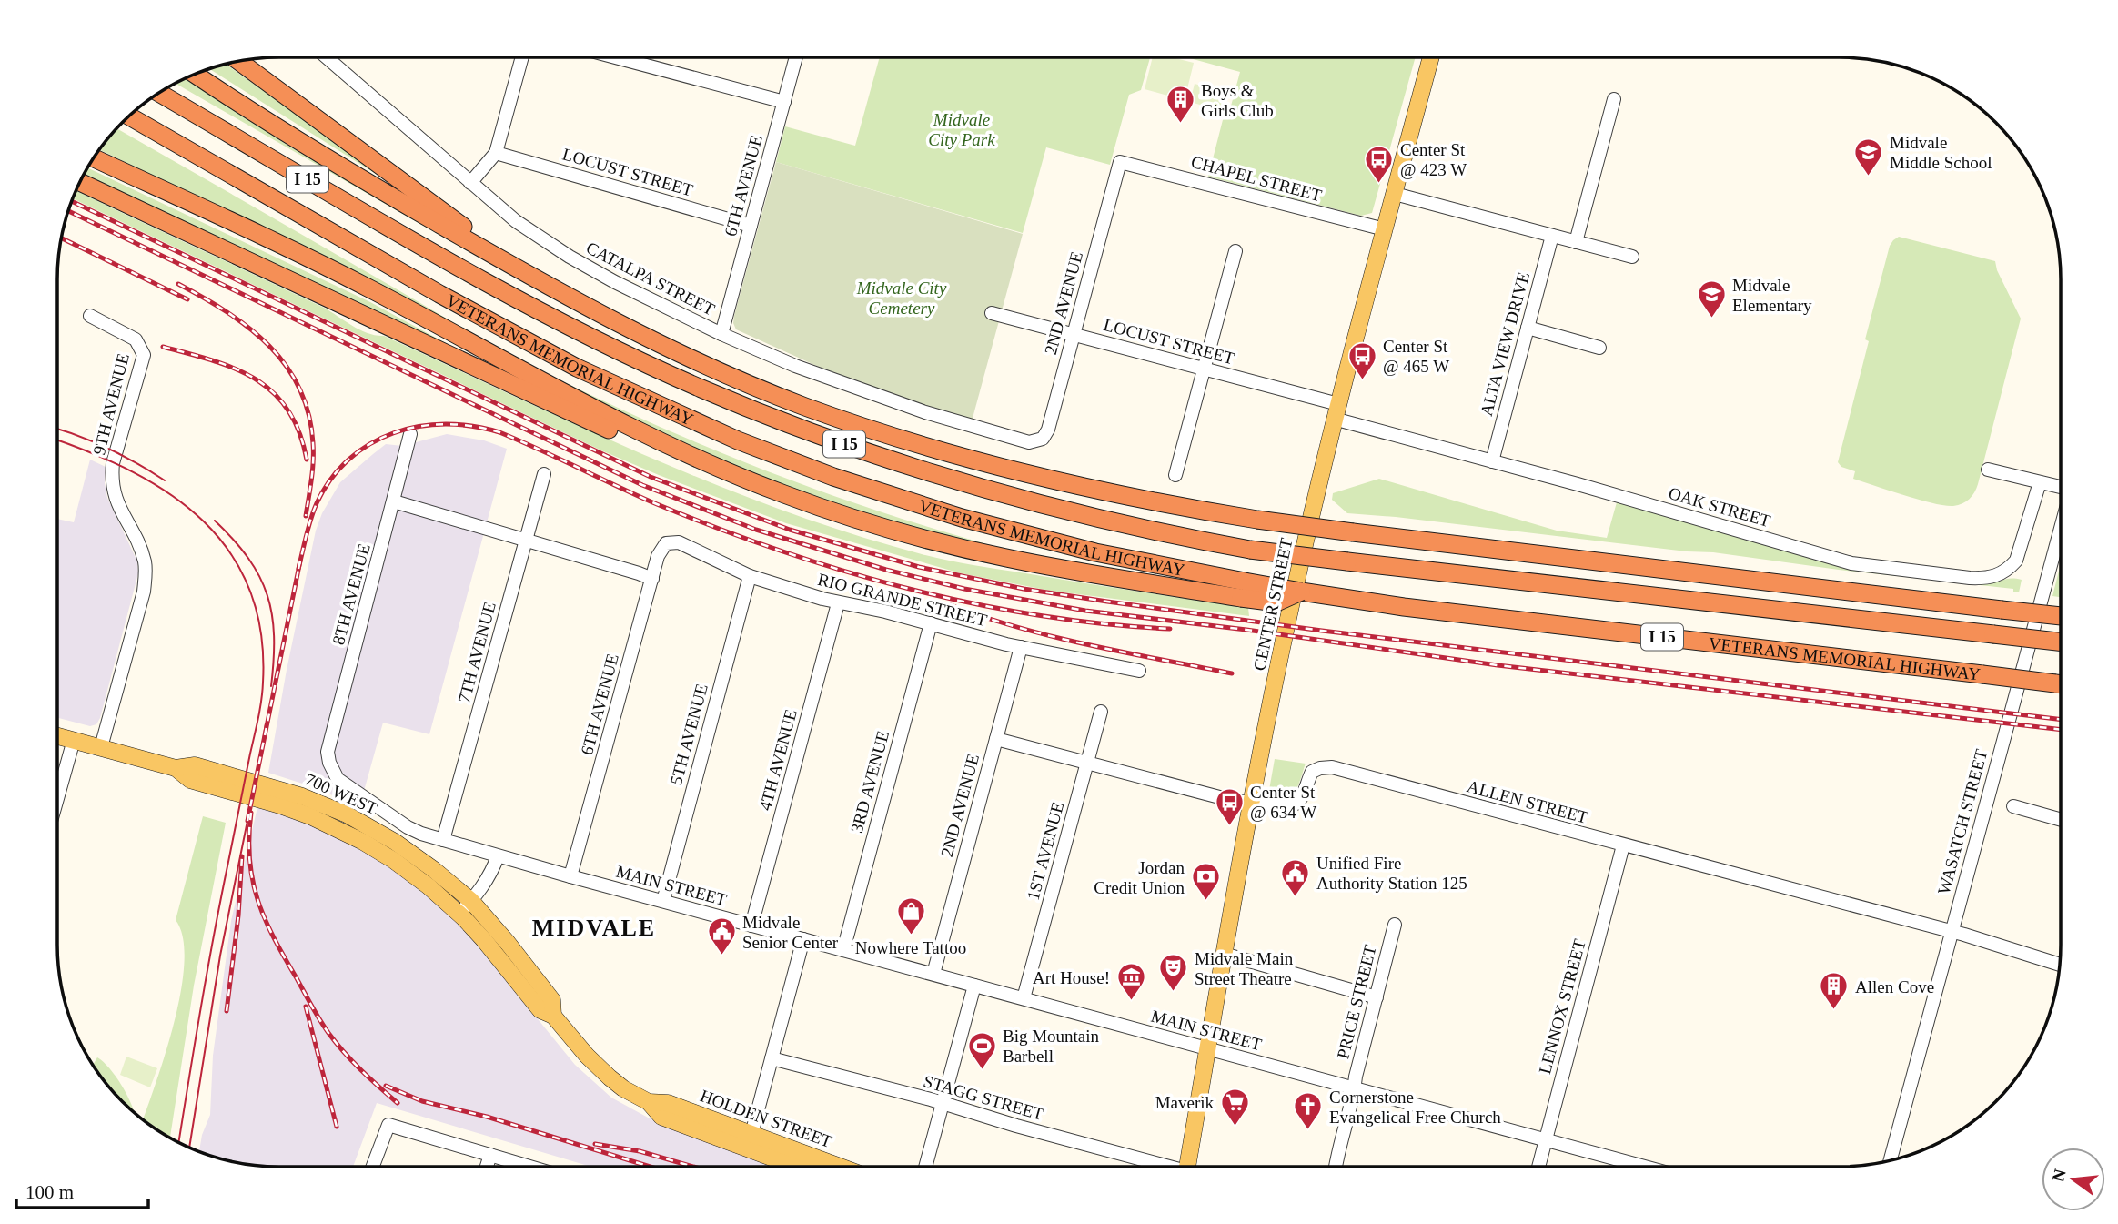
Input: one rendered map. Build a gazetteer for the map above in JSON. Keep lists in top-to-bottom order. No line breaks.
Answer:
{"streets":{"highway":["I 15","VETERANS MEMORIAL HIGHWAY"],"main road":["CENTER STREET","700 WEST","HOLDEN STREET"],"street":["LOCUST STREET","CHAPEL STREET","6TH AVENUE","CATALPA STREET","2ND AVENUE","ALTA VIEW DRIVE","9TH AVENUE","OAK STREET","8TH AVENUE","RIO GRANDE STREET","7TH AVENUE","5TH AVENUE","4TH AVENUE","3RD AVENUE","ALLEN STREET","WASATCH STREET","1ST AVENUE","MAIN STREET","PRICE STREET","LENNOX STREET","STAGG STREET"]},"crossings":[["LOCUST STREET","6TH AVENUE"],["LOCUST STREET","2ND AVENUE"],["LOCUST STREET","OAK STREET"],["LOCUST STREET","CENTER STREET"],["CHAPEL STREET","2ND AVENUE"],["CHAPEL STREET","CENTER STREET"],["6TH AVENUE","CATALPA STREET"],["6TH AVENUE","RIO GRANDE STREET"],["6TH AVENUE","MAIN STREET"],["CATALPA STREET","2ND AVENUE"],["2ND AVENUE","RIO GRANDE STREET"],["2ND AVENUE","ALLEN STREET"],["2ND AVENUE","MAIN STREET"],["ALTA VIEW DRIVE","OAK STREET"],["9TH AVENUE","700 WEST"],["OAK STREET","CENTER STREET"],["8TH AVENUE","MAIN STREET"],["RIO GRANDE STREET","5TH AVENUE"],["RIO GRANDE STREET","4TH AVENUE"],["RIO GRANDE STREET","3RD AVENUE"],["CENTER STREET","ALLEN STREET"],["CENTER STREET","MAIN STREET"],["7TH AVENUE","MAIN STREET"],["5TH AVENUE","MAIN STREET"],["4TH AVENUE","MAIN STREET"],["3RD AVENUE","MAIN STREET"],["700 WEST","HOLDEN STREET"],["ALLEN STREET","WASATCH STREET"],["ALLEN STREET","1ST AVENUE"],["ALLEN STREET","LENNOX STREET"],["1ST AVENUE","MAIN STREET"],["MAIN STREET","PRICE STREET"],["MAIN STREET","LENNOX STREET"]],"districts":["MIDVALE"],"parks":["Midvale City Park","Midvale City Cemetery"],"places":{"building":["Boys & Girls Club","Allen Cove"],"school or university":["Midvale Middle School","Midvale Elementary"],"bus stop":["Center St @ 423 W","Center St @ 465 W","Center St @ 634 W"],"public building":["Unified Fire Authority Station 125","Midvale Senior Center"],"bank":["Jordan Credit Union"],"shop":["Nowhere Tattoo"],"theatre":["Midvale Main Street Theatre"],"museum":["Art House!"],"sports":["Big Mountain Barbell"],"supermarket":["Maverik"],"church":["Cornerstone Evangelical Free Church"]},"scale_bar":"100 m","north":"left"}
